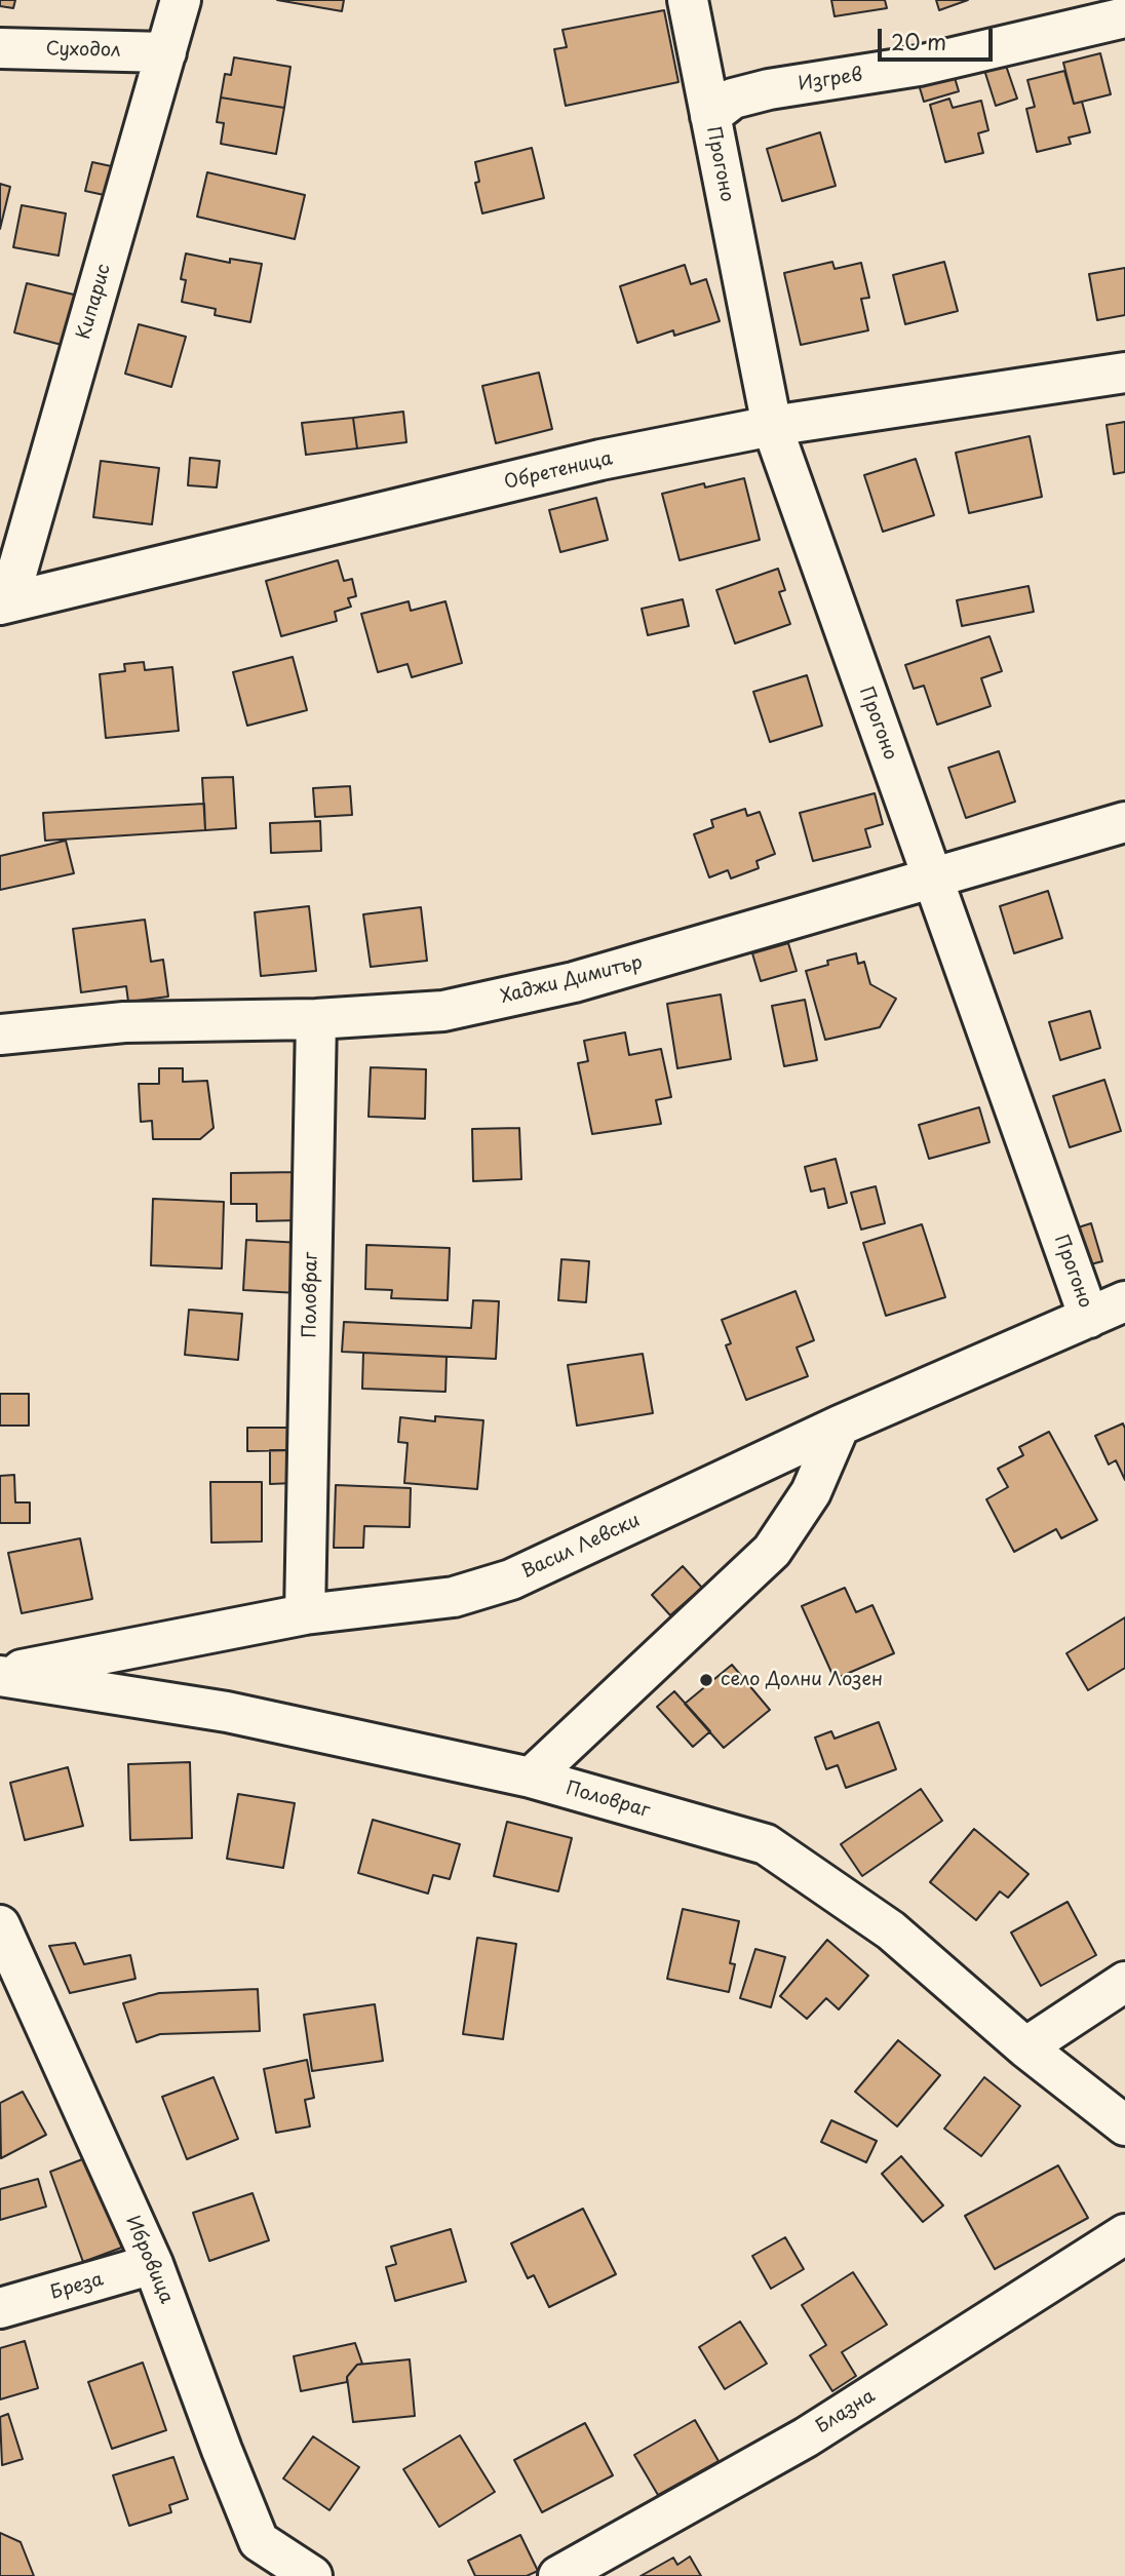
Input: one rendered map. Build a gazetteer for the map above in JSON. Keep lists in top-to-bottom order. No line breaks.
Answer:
{"streets":{"street":["Суходол","Изгрев","Прогоно","Кипарис","Обретеница","Хаджи Димитър","Половраг","Васил Левски","Ибровица","Бреза","Блазна"]},"crossings":[["Суходол","Кипарис"],["Изгрев","Прогоно"],["Прогоно","Обретеница"],["Прогоно","Хаджи Димитър"],["Прогоно","Васил Левски"],["Кипарис","Обретеница"],["Хаджи Димитър","Половраг"],["Половраг","Васил Левски"],["Ибровица","Бреза"]],"places":["село Долни Лозен"],"scale_bar":"20 m"}
